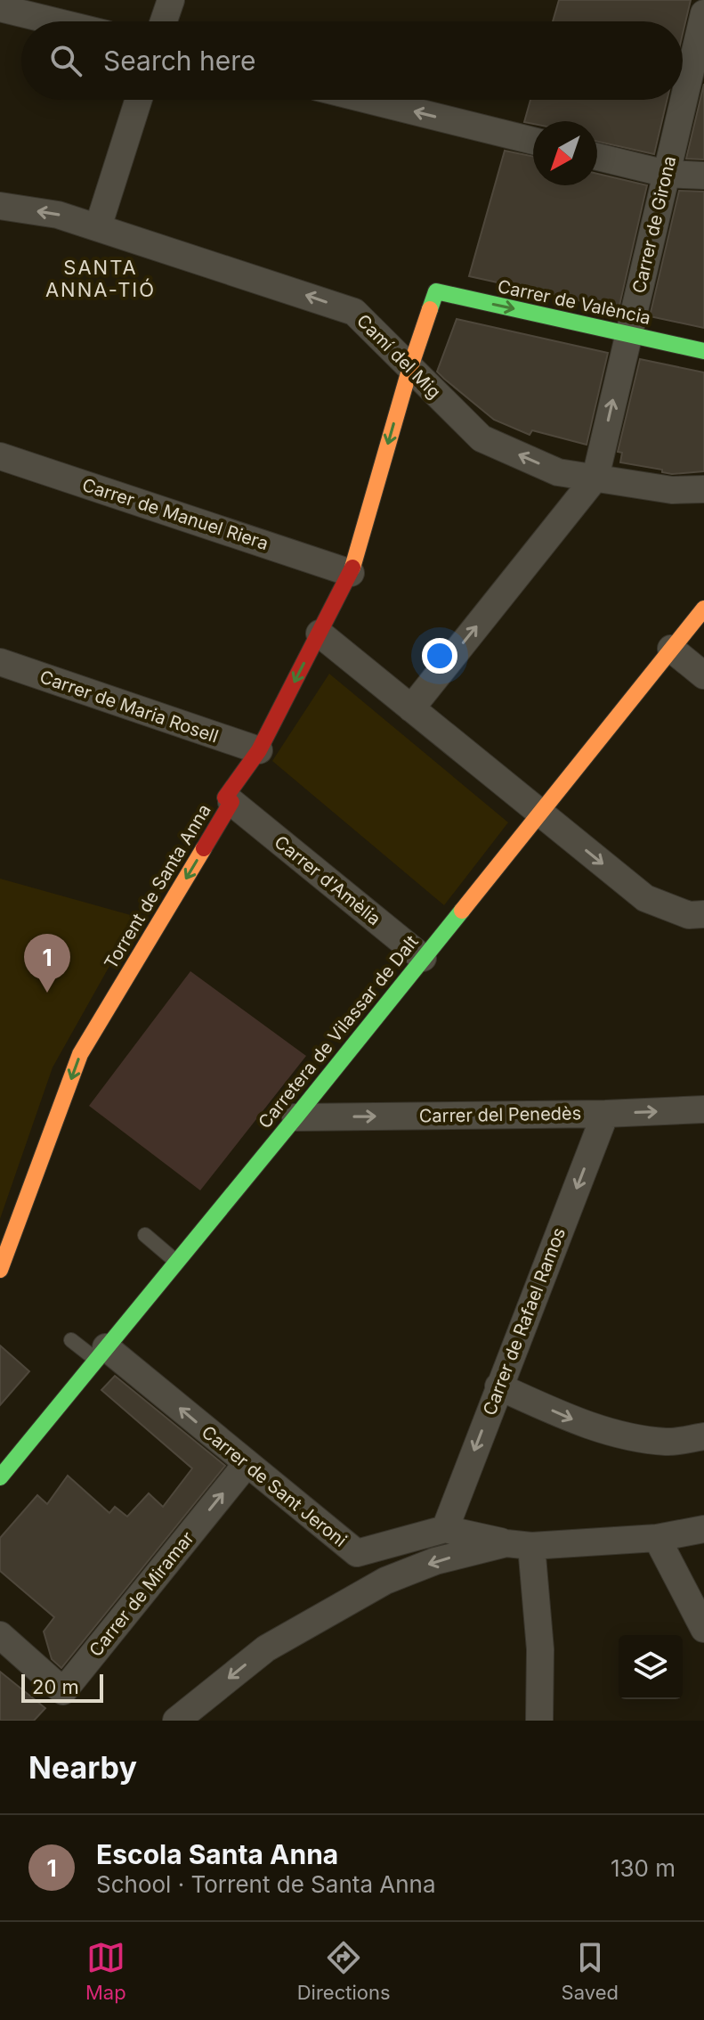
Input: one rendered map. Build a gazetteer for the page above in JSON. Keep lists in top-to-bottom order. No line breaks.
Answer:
{"streets":{"street":["Carrer de Girona","Carrer de València","Camí del Mig","Carrer de Manuel Riera","Carrer de Maria Rosell","Carrer d'Amèlia","Torrent de Santa Anna","Carretera de Vilassar de Dalt","Carrer del Penedès","Carrer de Rafael Ramos","Carrer de Sant Jeroni","Carrer de Miramar"]},"crossings":[["Carrer de Girona","Carrer de València"],["Carrer de Girona","Camí del Mig"],["Carrer de València","Torrent de Santa Anna"],["Camí del Mig","Torrent de Santa Anna"],["Carrer de Manuel Riera","Torrent de Santa Anna"],["Carrer de Maria Rosell","Torrent de Santa Anna"],["Carrer d'Amèlia","Torrent de Santa Anna"],["Carrer d'Amèlia","Carretera de Vilassar de Dalt"],["Carretera de Vilassar de Dalt","Carrer del Penedès"],["Carretera de Vilassar de Dalt","Carrer de Sant Jeroni"],["Carrer del Penedès","Carrer de Rafael Ramos"],["Carrer de Rafael Ramos","Carrer de Sant Jeroni"],["Carrer de Sant Jeroni","Carrer de Miramar"]],"one_way":["Carrer de València","Camí del Mig","Torrent de Santa Anna","Carrer del Penedès","Carrer de Rafael Ramos","Carrer de Sant Jeroni"],"districts":["SANTA ANNA-TIÓ"],"scale_bar":"20 m","north":"bottom left","page":{"search":"Search here","pins":"1","scale":"20 m","heading":"Nearby","list":[{"mark":"1","name":"Escola Santa Anna","note":"School · Torrent de Santa Anna","value":"130 m"}],"nav":["Map","Directions","Saved"]}}
